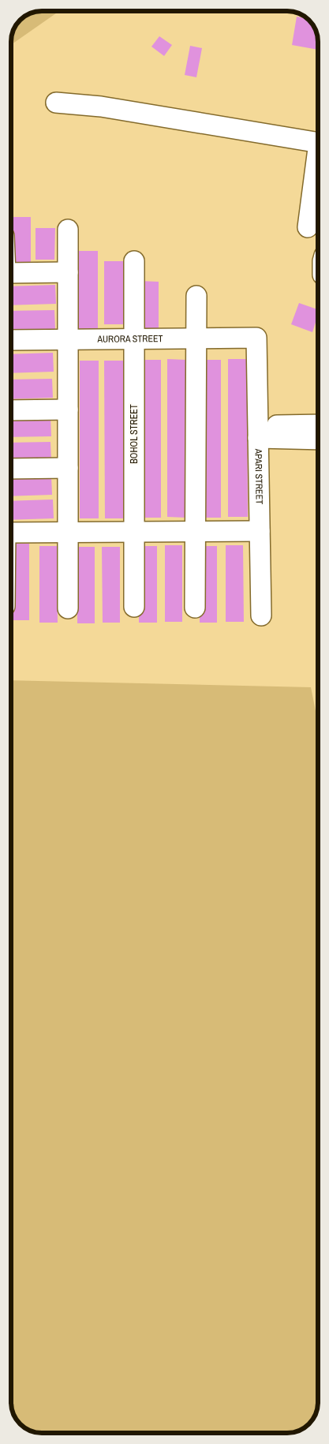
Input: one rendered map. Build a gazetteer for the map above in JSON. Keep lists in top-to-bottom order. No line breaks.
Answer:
{"streets":{"street":["AURORA STREET","BOHOL STREET","APARI STREET"]},"crossings":[["AURORA STREET","BOHOL STREET"],["AURORA STREET","APARI STREET"]]}
